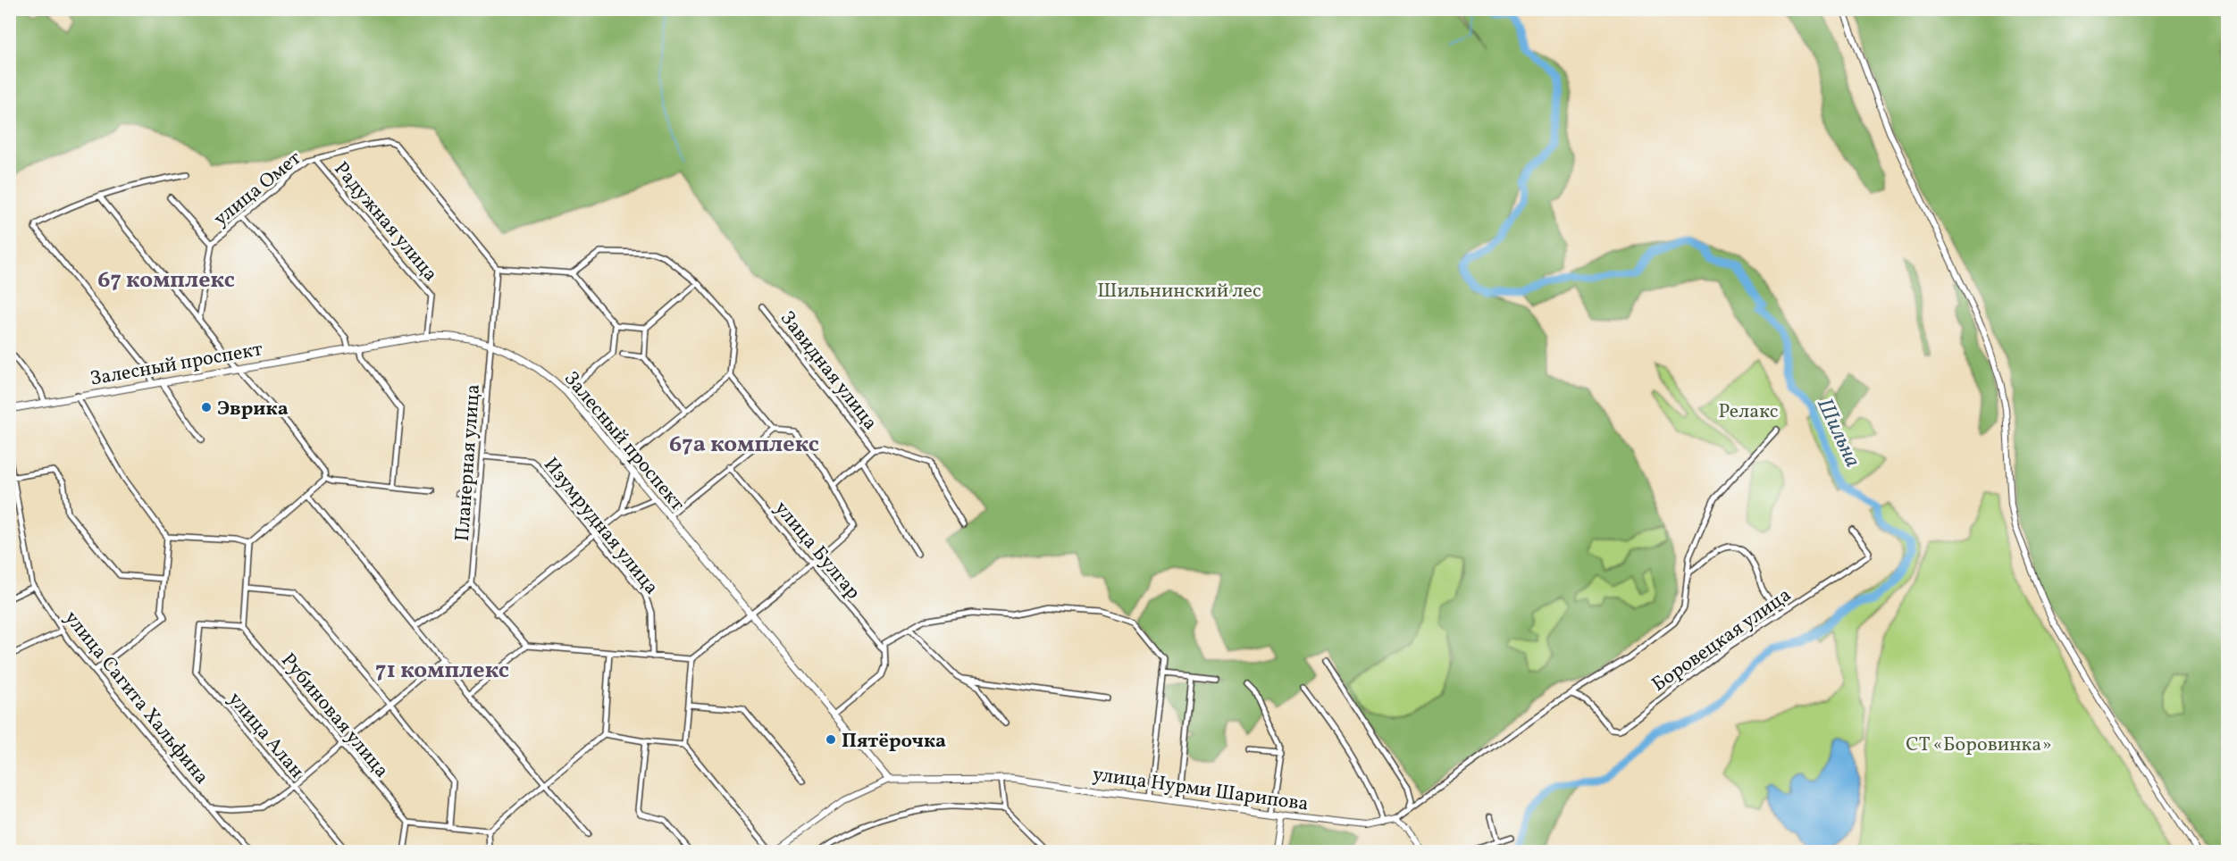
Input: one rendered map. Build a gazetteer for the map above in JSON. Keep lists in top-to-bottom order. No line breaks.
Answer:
{"streets":{"main road":["Залесный проспект","улица Нурми Шарипова"],"street":["улица Омет","Радужная улица","Завидная улица","Планерная улица","Изумрудная улица","улица Булгар","Боровецкая улица","улица Сагита Хальфина","Рубиновая улица","улица Алан"]},"crossings":[["улица Омет","Радужная улица"],["улица Омет","Планерная улица"],["Радужная улица","Залесный проспект"],["Залесный проспект","Планерная улица"],["Залесный проспект","улица Нурми Шарипова"],["Планерная улица","Изумрудная улица"],["Рубиновая улица","улица Алан"]],"districts":["67 комплекс","67а комплекс","71 комплекс"],"water":["Шильна"],"parks":["Шильнинский лес","Релакс","СТ «Боровинка»"],"places":["Эврика","Пятёрочка"]}
